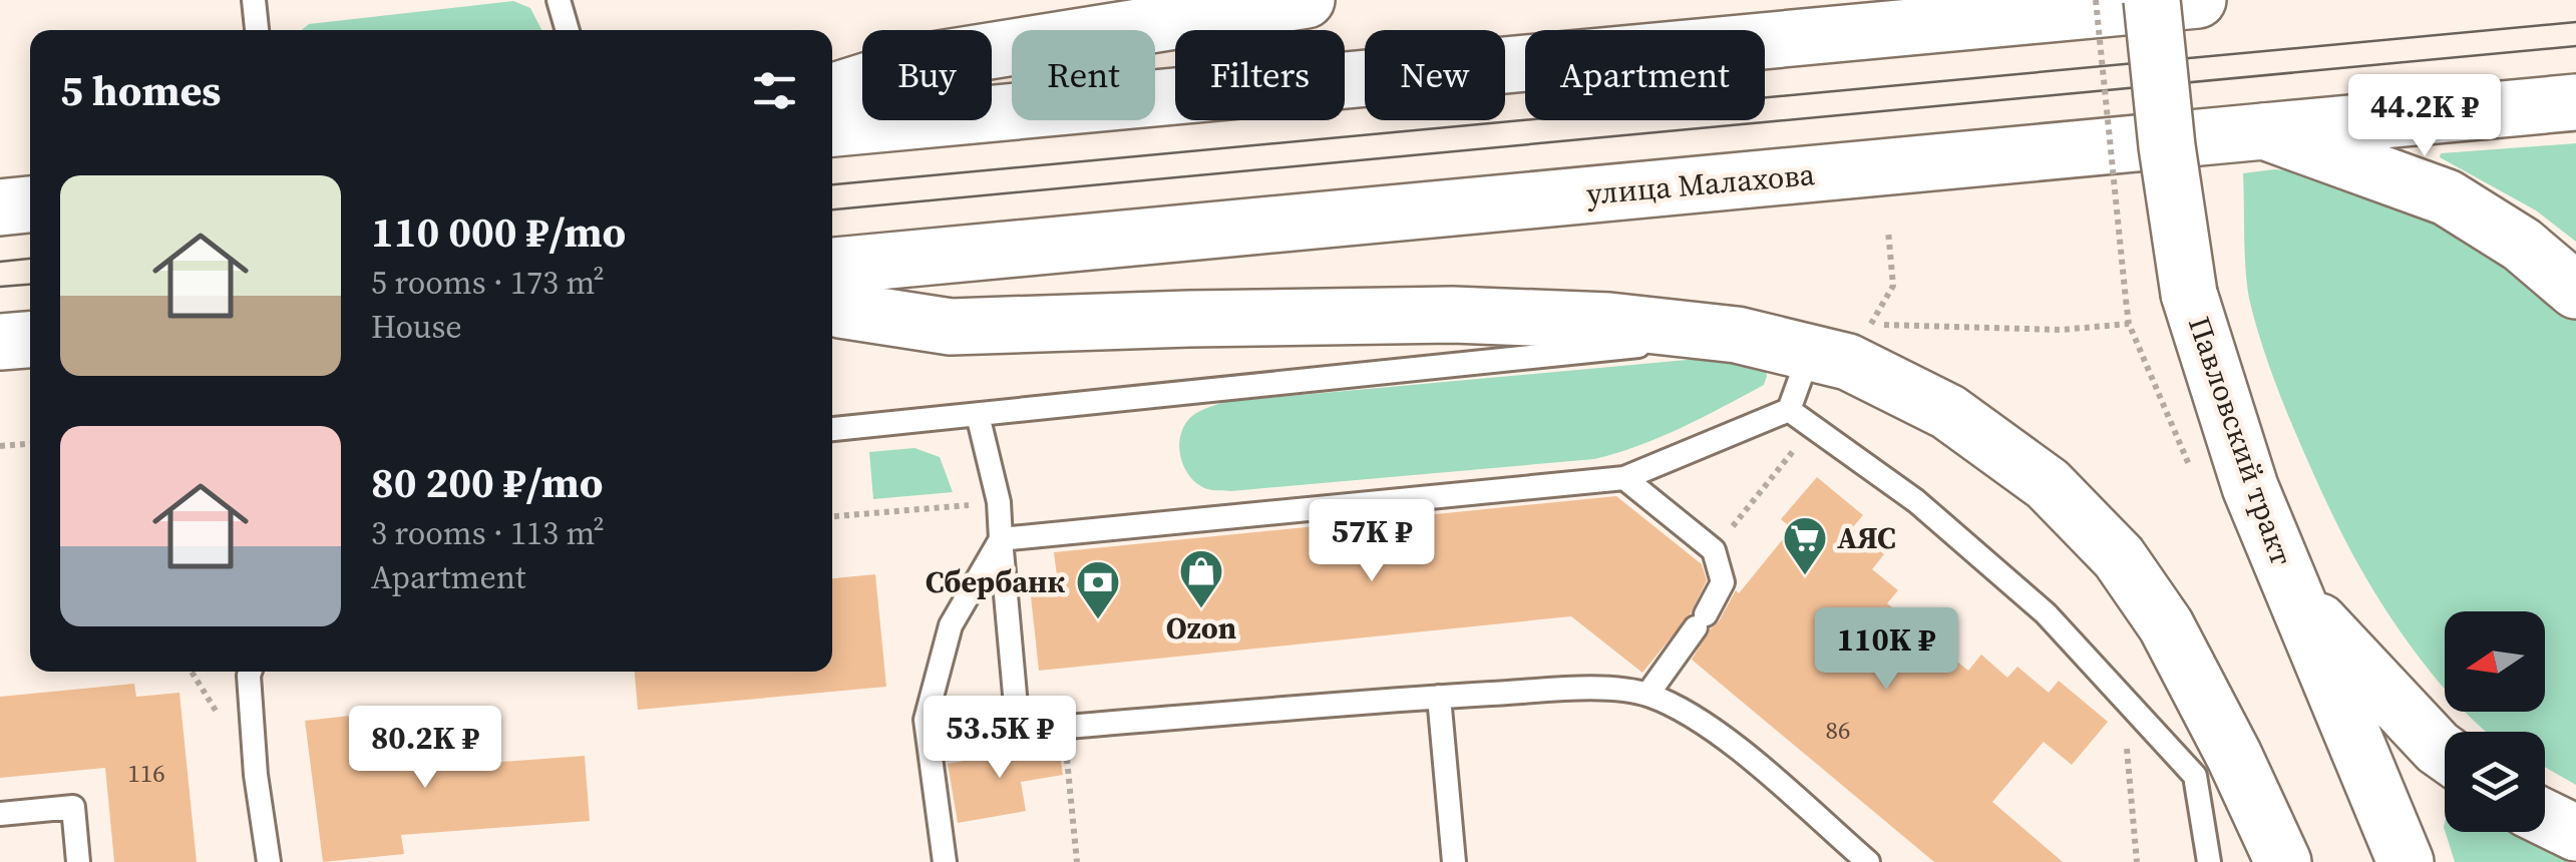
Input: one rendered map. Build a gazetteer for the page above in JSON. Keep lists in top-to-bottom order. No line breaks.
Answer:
{"streets":{"main road":["улица Малахова","Павловский тракт"]},"places":{"supermarket":["АЯС"],"shop":["Ozon"],"bank":["Сбербанк"]},"house_numbers":["86","116"],"north":"left","page":{"chip":["Buy","Rent","Filters","New","Apartment"],"heading":"5 homes","price":["44.2K ₽","57K ₽","110K ₽","53.5K ₽","80.2K ₽"],"list":[{"name":"110 000 ₽/mo","note":"5 rooms · 173 m² · House"},{"name":"80 200 ₽/mo","note":"3 rooms · 113 m² · Apartment"}]}}
